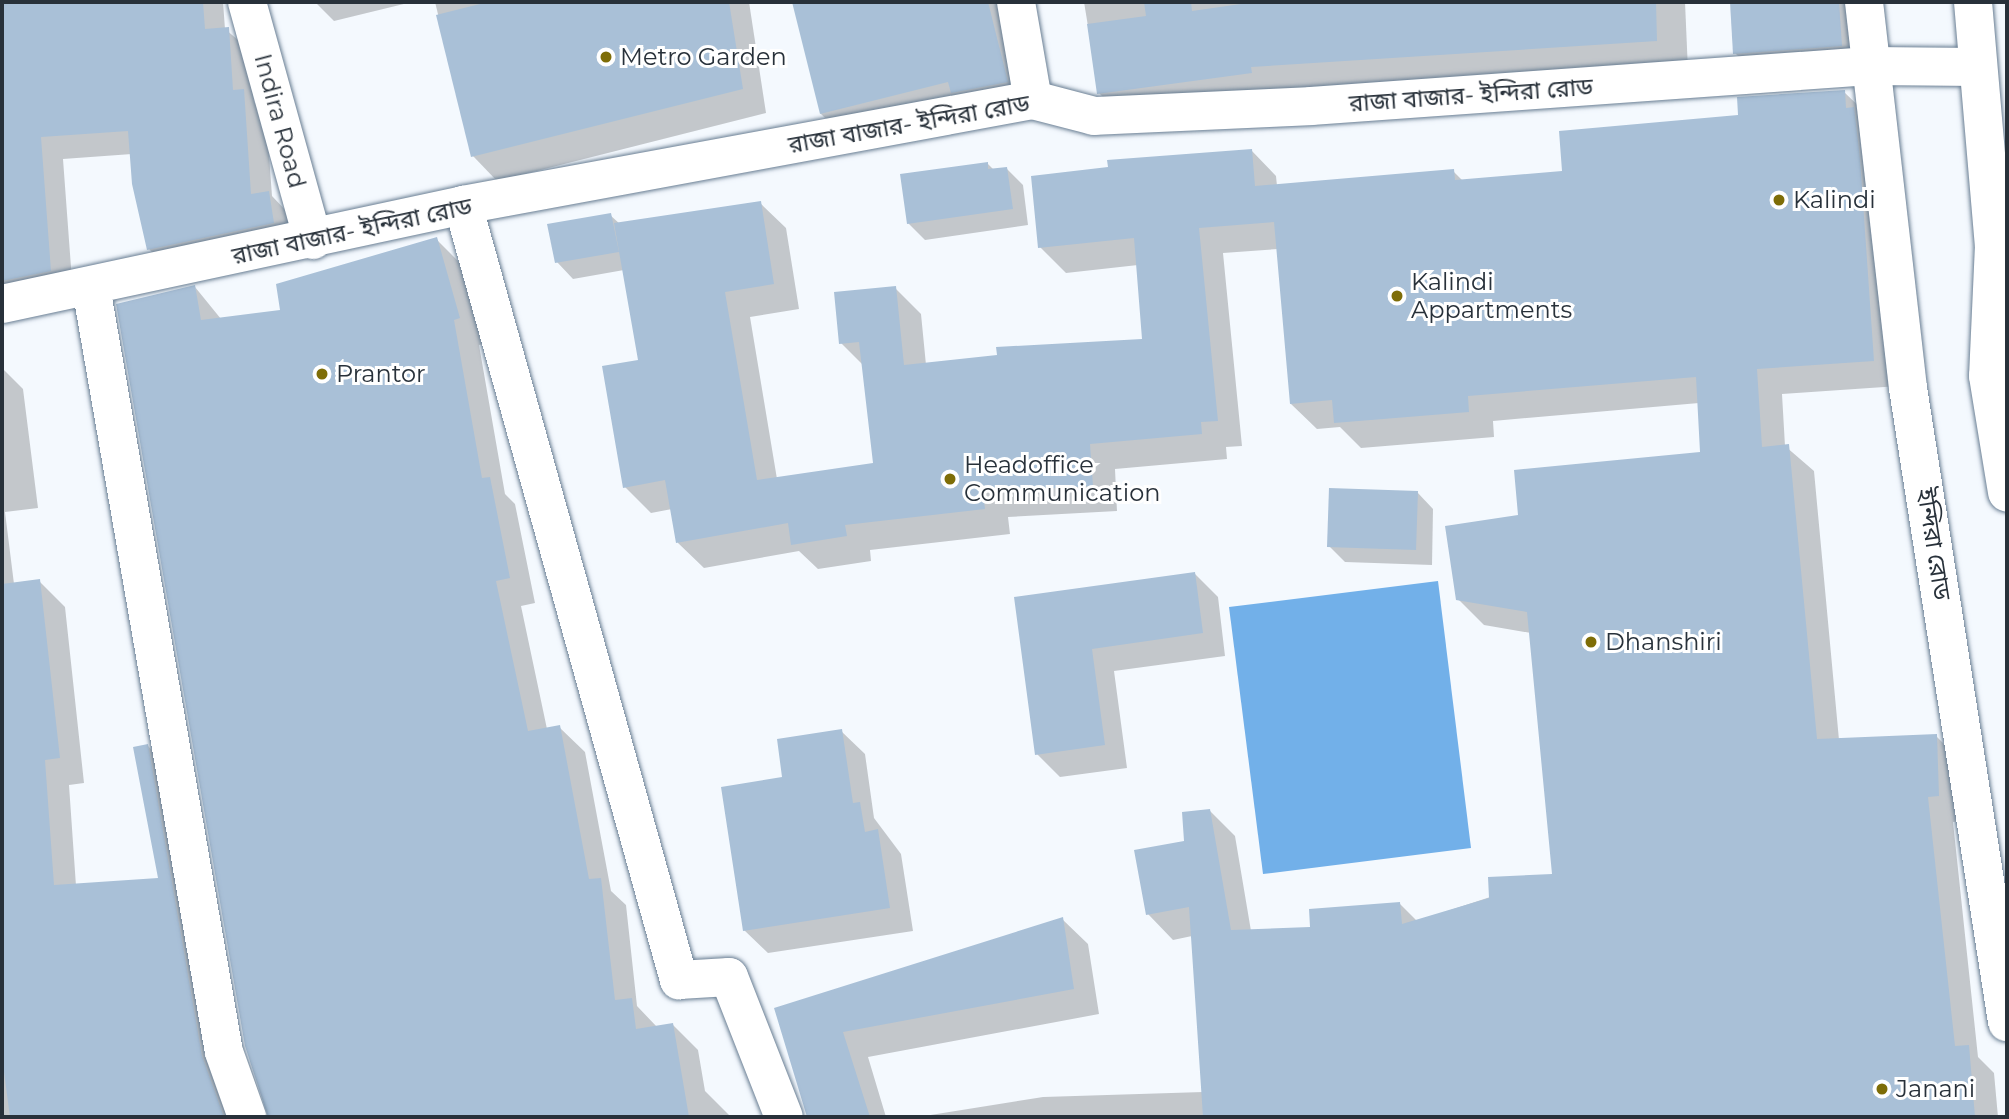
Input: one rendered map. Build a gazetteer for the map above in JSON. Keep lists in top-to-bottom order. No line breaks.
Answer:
{"streets":{"main road":["রাজা বাজার- ইন্দিরা রোড","Indira Road","ইন্দিরা রোড"]},"crossings":[["রাজা বাজার- ইন্দিরা রোড","Indira Road"],["রাজা বাজার- ইন্দিরা রোড","ইন্দিরা রোড"]],"places":["Metro Garden","Kalindi","Kalindi Appartments","Prantor","Headoffice Communication","Dhanshiri","Janani"]}
